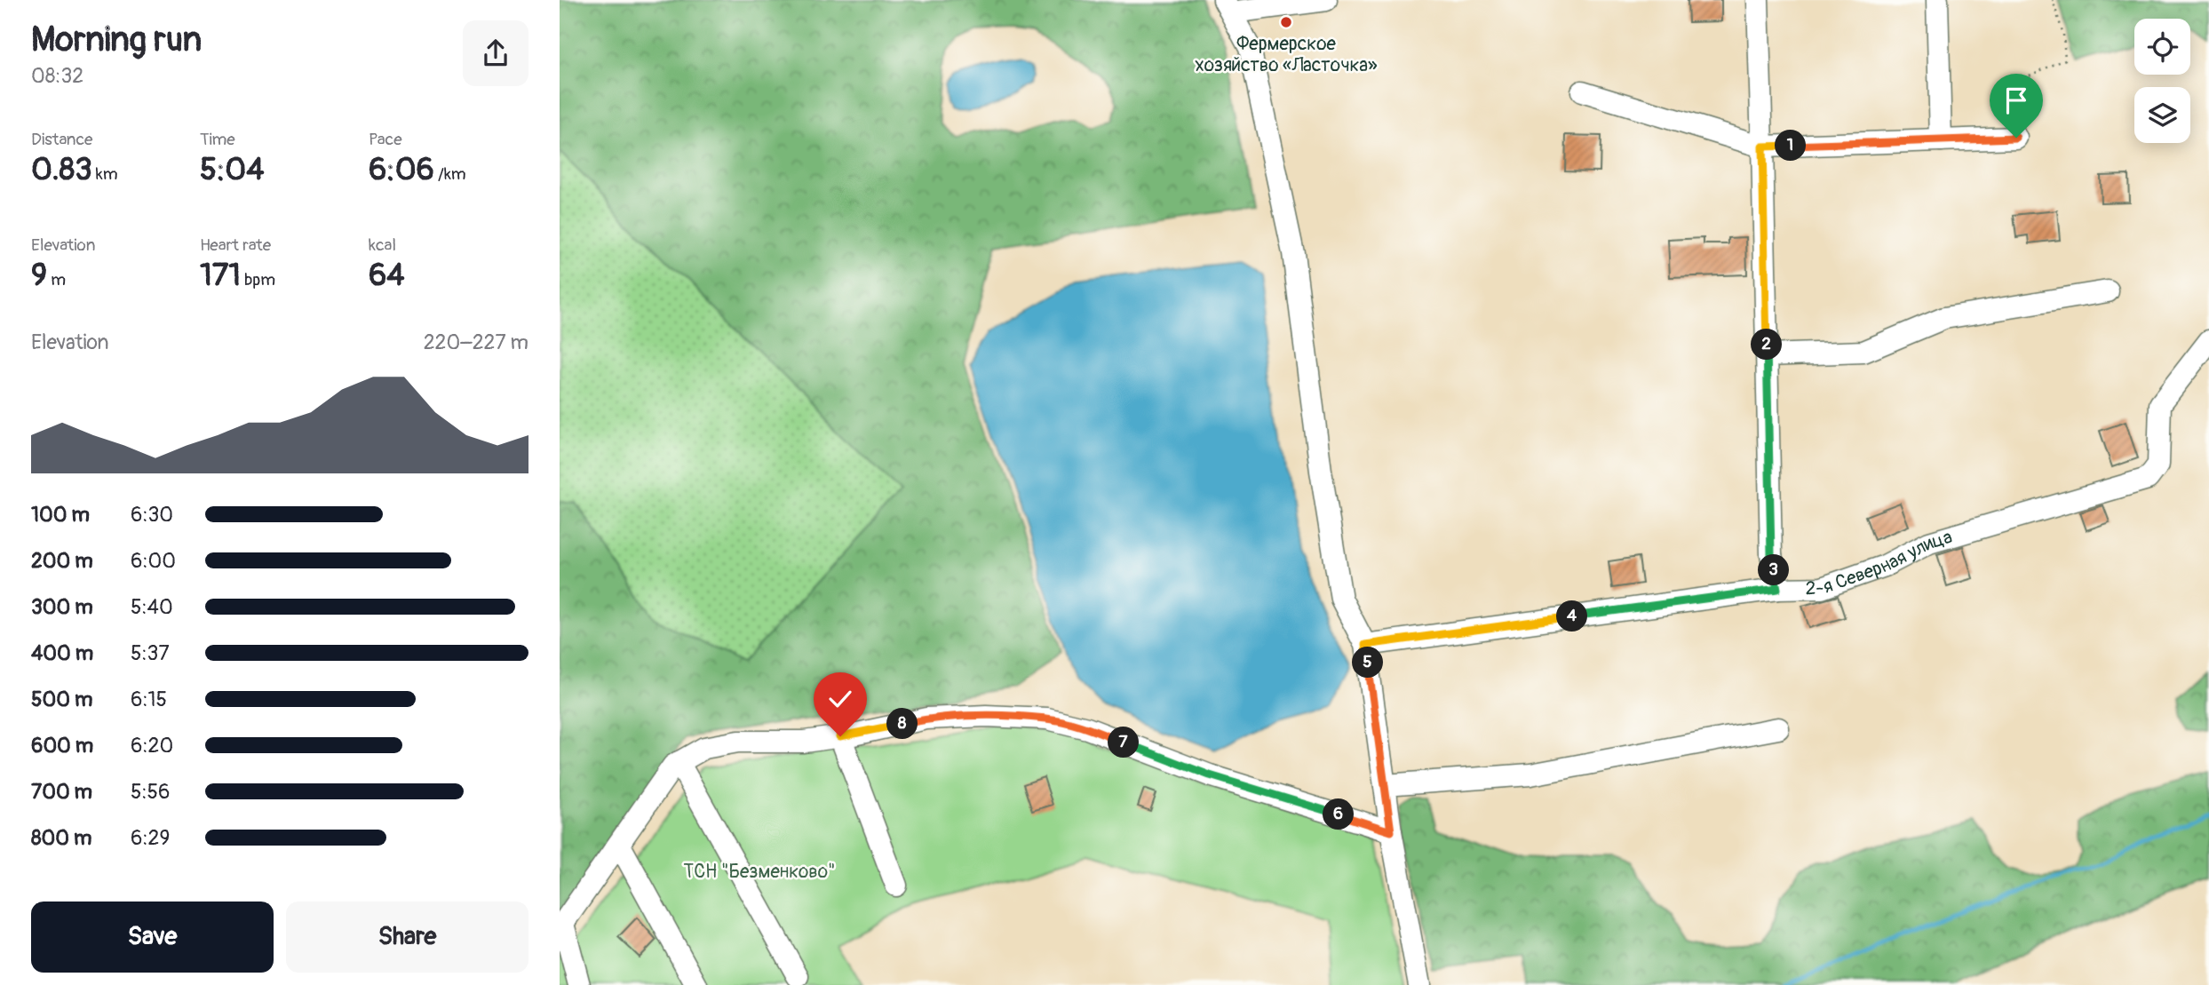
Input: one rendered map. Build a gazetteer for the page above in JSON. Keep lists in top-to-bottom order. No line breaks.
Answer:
{"streets":{"street":["2-я Северная улица"]},"parks":["ТСН \"Безменково\""],"places":["Фермерское хозяйство «Ласточка»"],"page":{"heading":["Morning run","08:32"],"stats":[["Distance","0.83 km"],["Time","5:04"],["Pace","6:06 /km"],["Elevation","9 m"],["Heart rate","171 bpm"],["kcal","64"]],"pins":["1","2","3","4","5","8","7","6"],"chart":["Elevation","220–227 m"],"list":[{"name":"100 m","note":"6:30"},{"name":"200 m","note":"6:00"},{"name":"300 m","note":"5:40"},{"name":"400 m","note":"5:37"},{"name":"500 m","note":"6:15"},{"name":"600 m","note":"6:20"},{"name":"700 m","note":"5:56"},{"name":"800 m","note":"6:29"}],"buttons":["Save","Share"]}}
